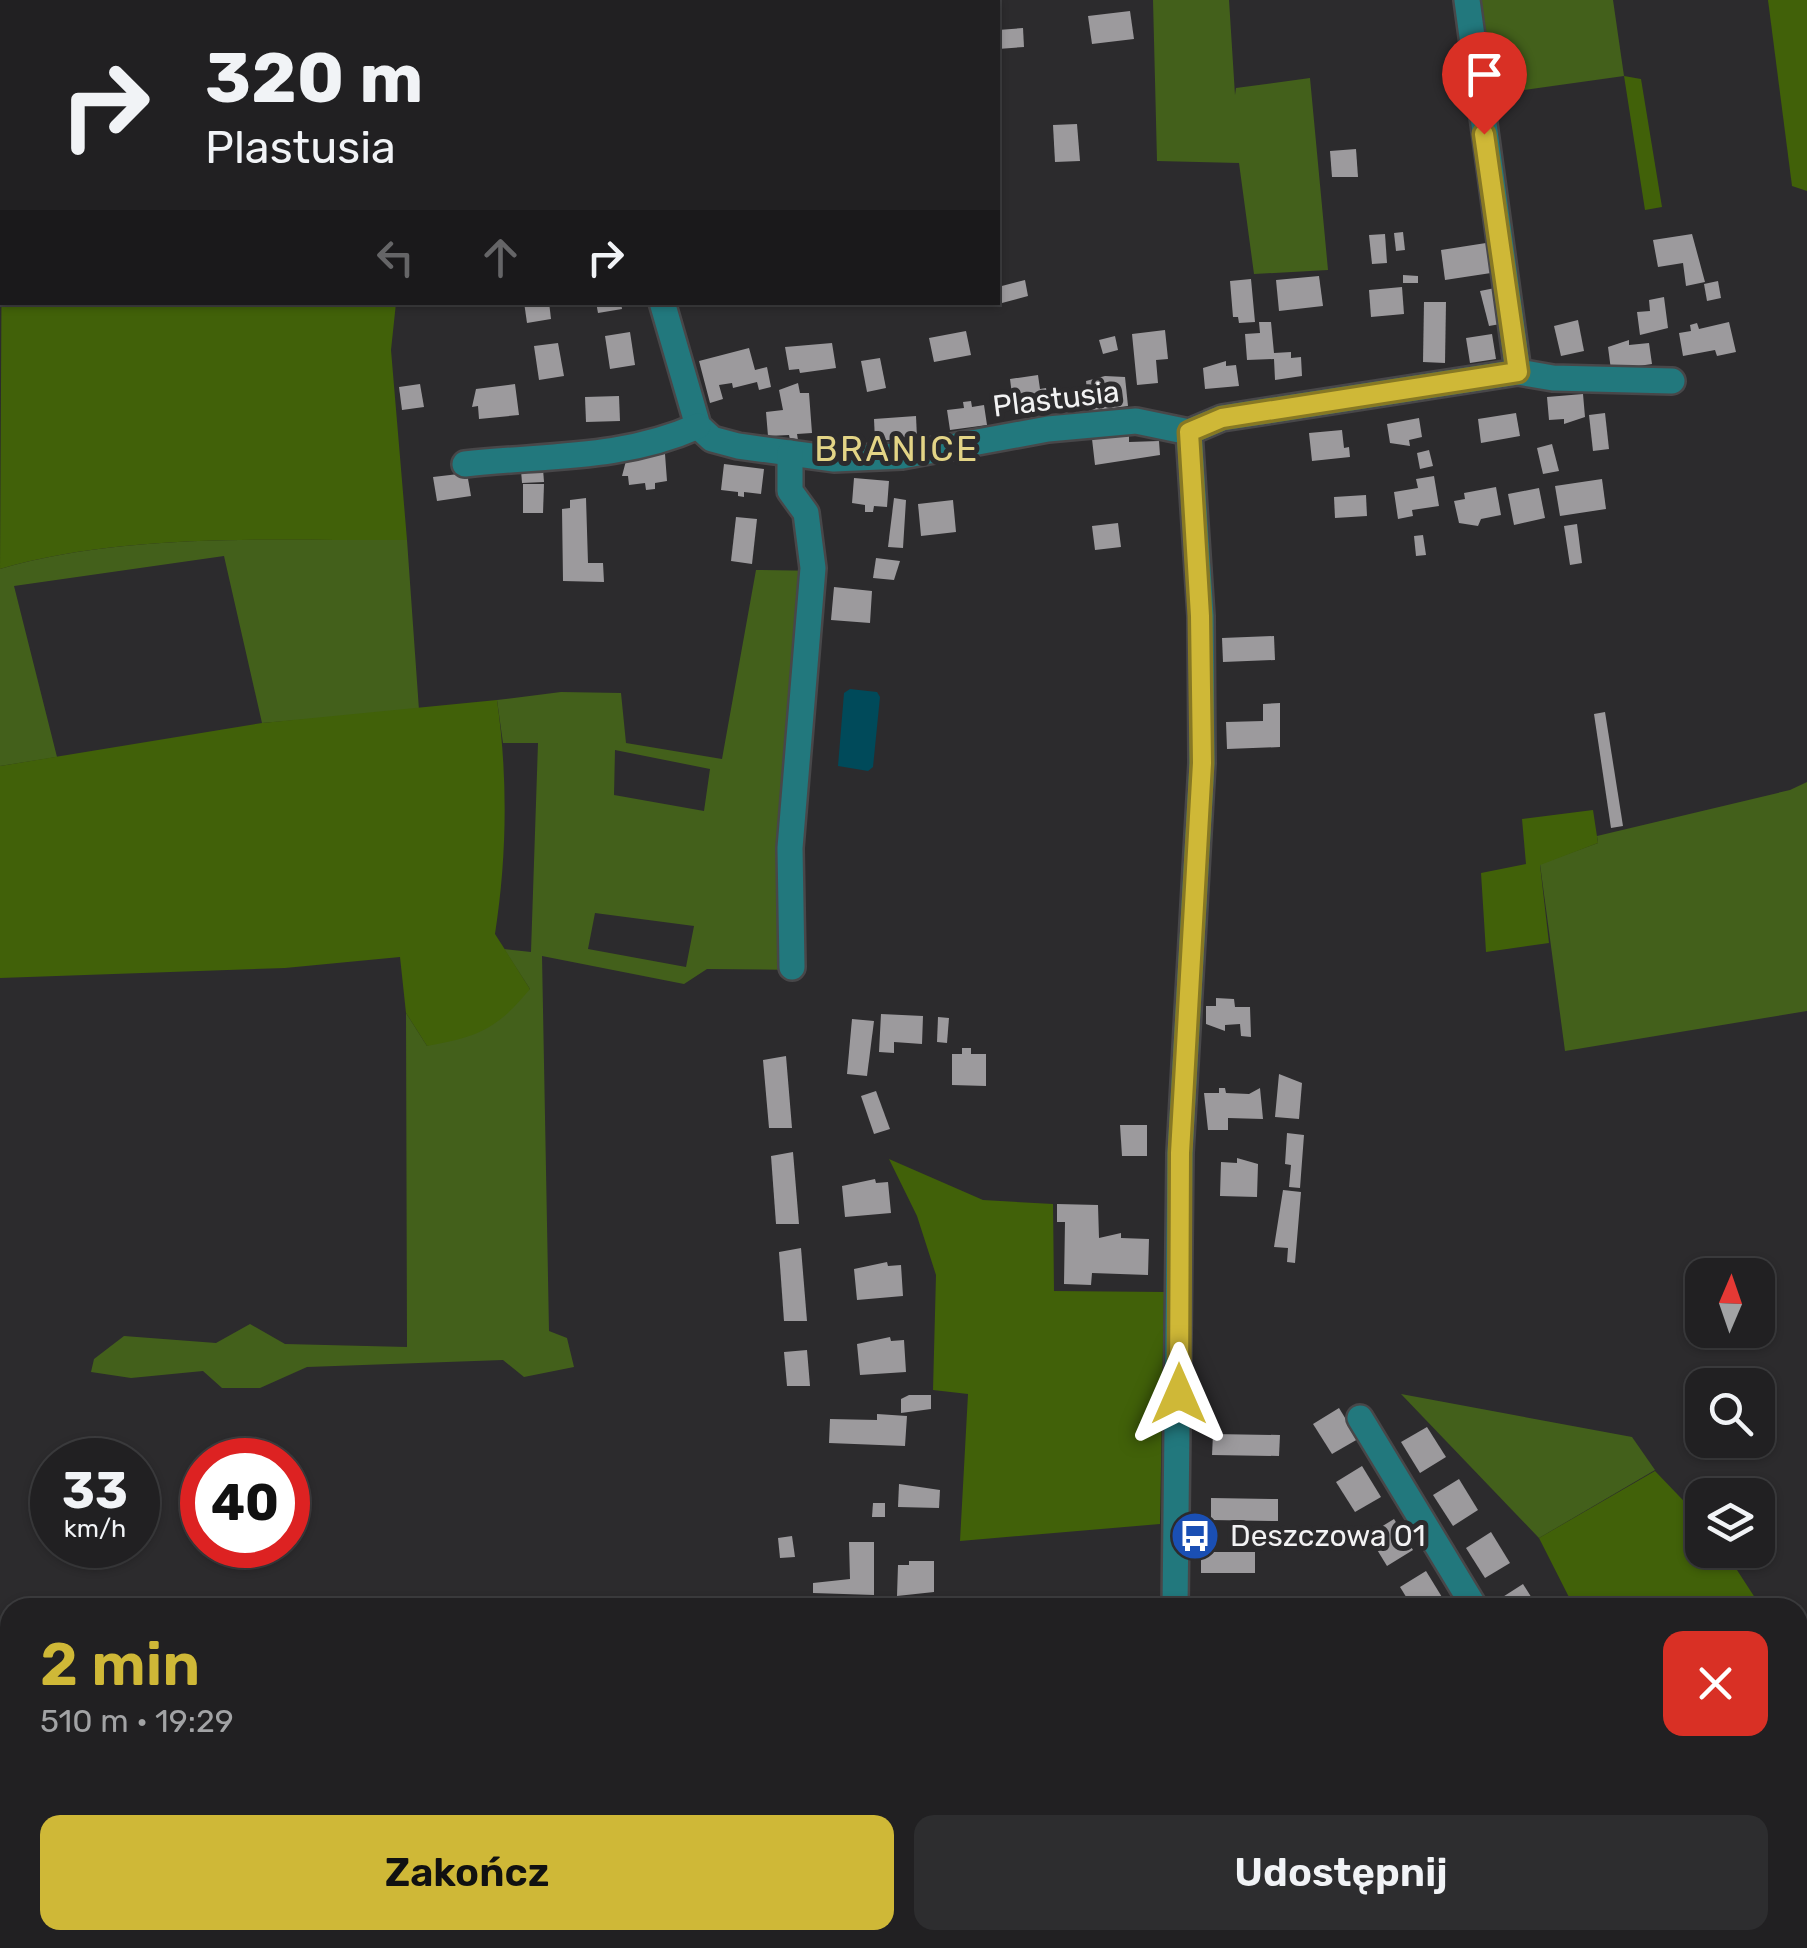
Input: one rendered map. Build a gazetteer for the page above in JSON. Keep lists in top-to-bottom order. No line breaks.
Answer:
{"streets":{"street":["Plastusia"]},"districts":["BRANICE"],"places":{"bus stop":["Deszczowa 01"]},"north":"top","page":{"turn":["320 m","Plastusia"],"speed":"33 km/h","limit":"40","heading":["2 min","510 m · 19:29"],"buttons":["Zakończ","Udostępnij"]}}
